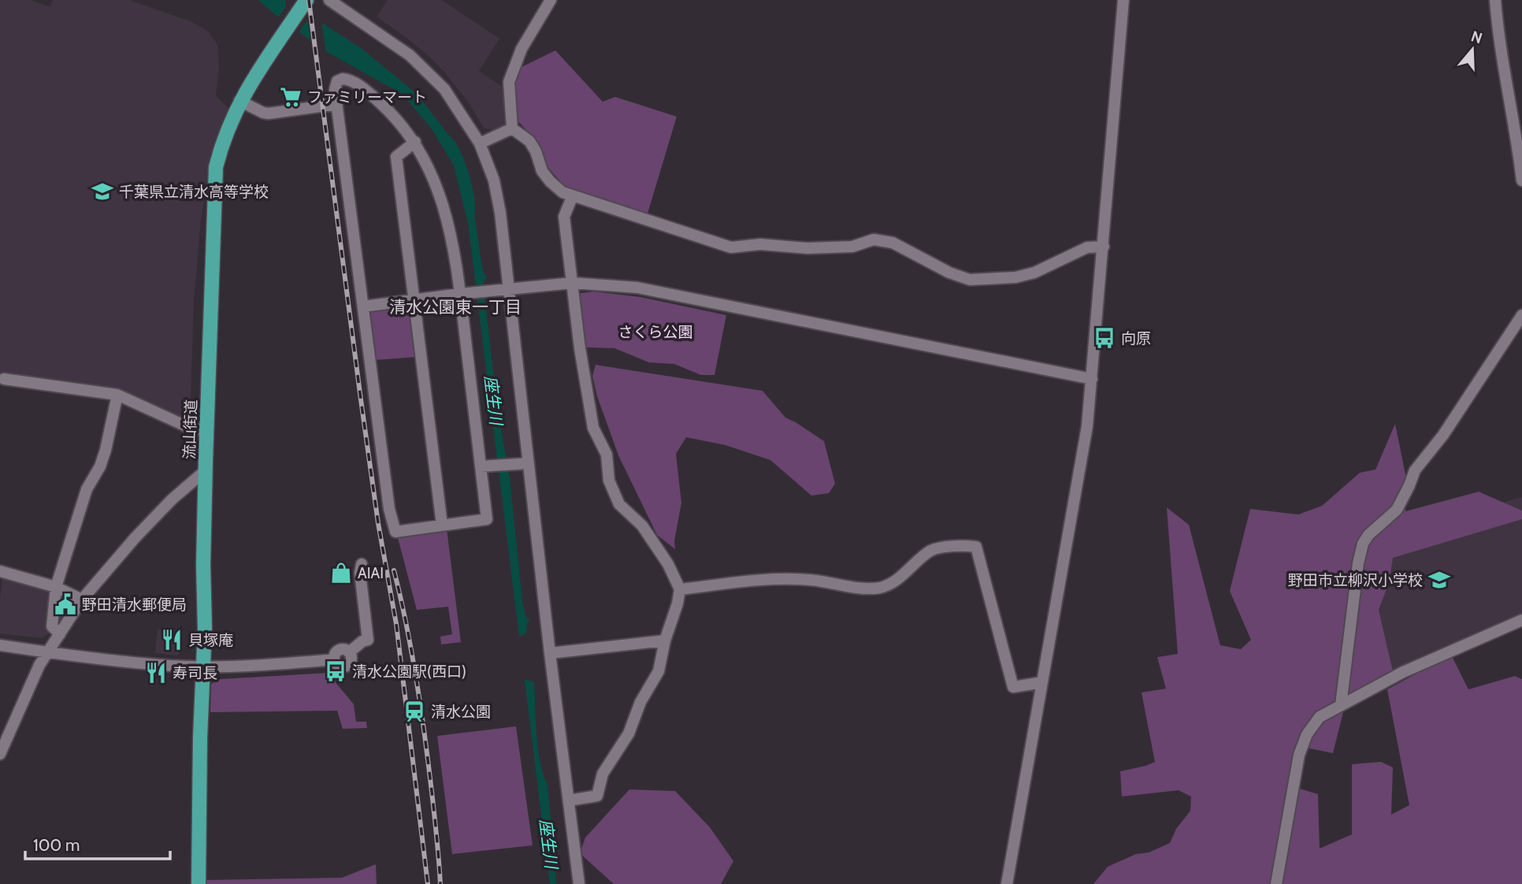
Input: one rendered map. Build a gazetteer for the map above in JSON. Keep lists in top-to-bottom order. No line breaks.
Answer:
{"streets":{"main road":["流山街道"]},"districts":["清水公園東一丁目"],"water":["座生川"],"parks":["さくら公園"],"places":{"supermarket":["ファミリーマート"],"school or university":["千葉県立清水高等学校","野田市立柳沢小学校"],"bus stop":["向原","清水公園駅(西口)"],"shop":["AIAI"],"public building":["野田清水郵便局"],"restaurant":["貝塚庵","寿司長"],"station":["清水公園"]},"scale_bar":"100 m","north":"top"}
